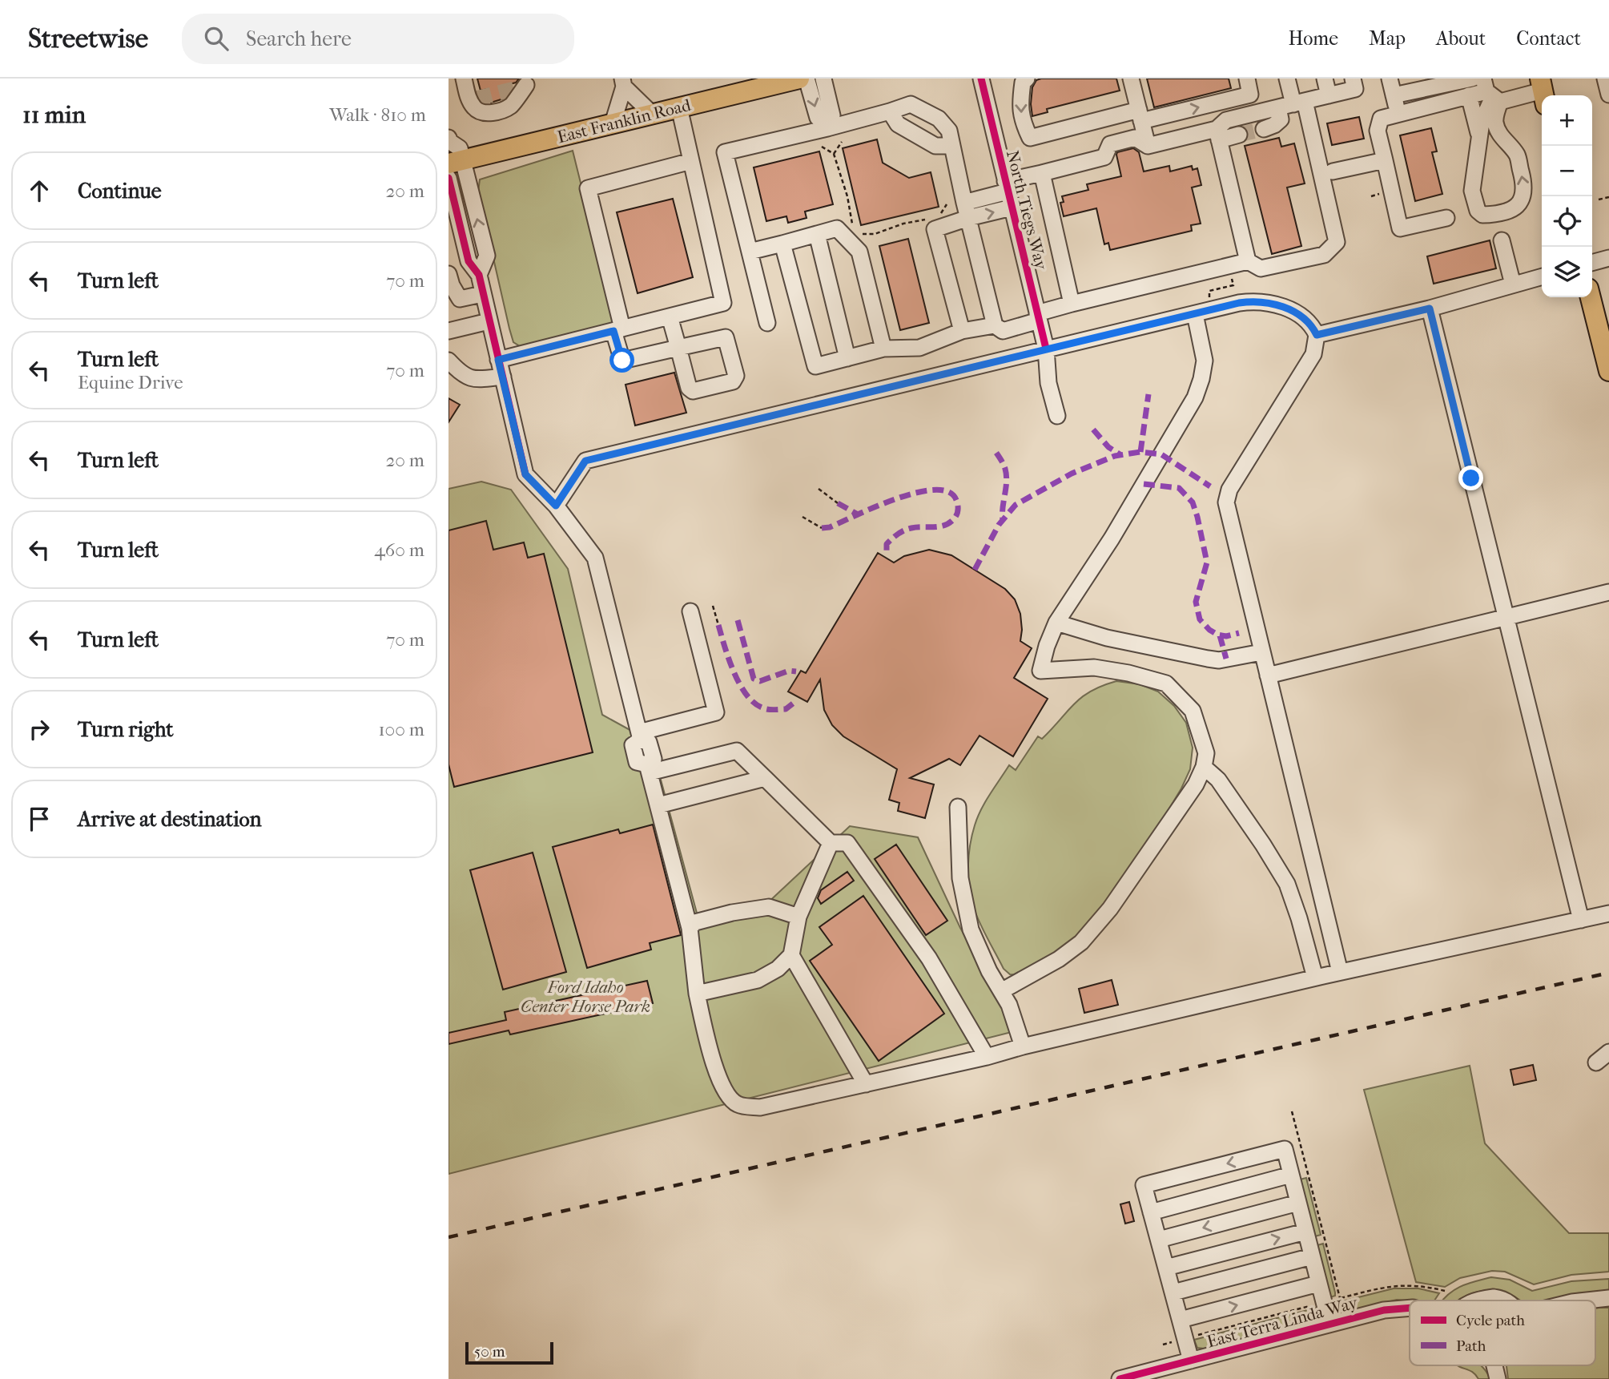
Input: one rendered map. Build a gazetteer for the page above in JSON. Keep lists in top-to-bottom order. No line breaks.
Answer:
{"streets":{"main road":["East Franklin Road"],"street":["North Tiegs Way","East Terra Linda Way"]},"parks":["Ford Idaho Center Horse Park"],"legend":["Cycle path","Path"],"scale_bar":"50 m","page":{"header":"Streetwise","search":"Search here","nav":["Home","Map","About","Contact"],"heading":["11 min","Walk · 810 m"],"map_buttons":["+","−"],"list":[["Continue","20 m"],["Turn left","70 m"],["Turn left","Equine Drive","70 m"],["Turn left","20 m"],["Turn left","460 m"],["Turn left","70 m"],["Turn right","100 m"],"Arrive at destination"],"scale":"50 m"}}
